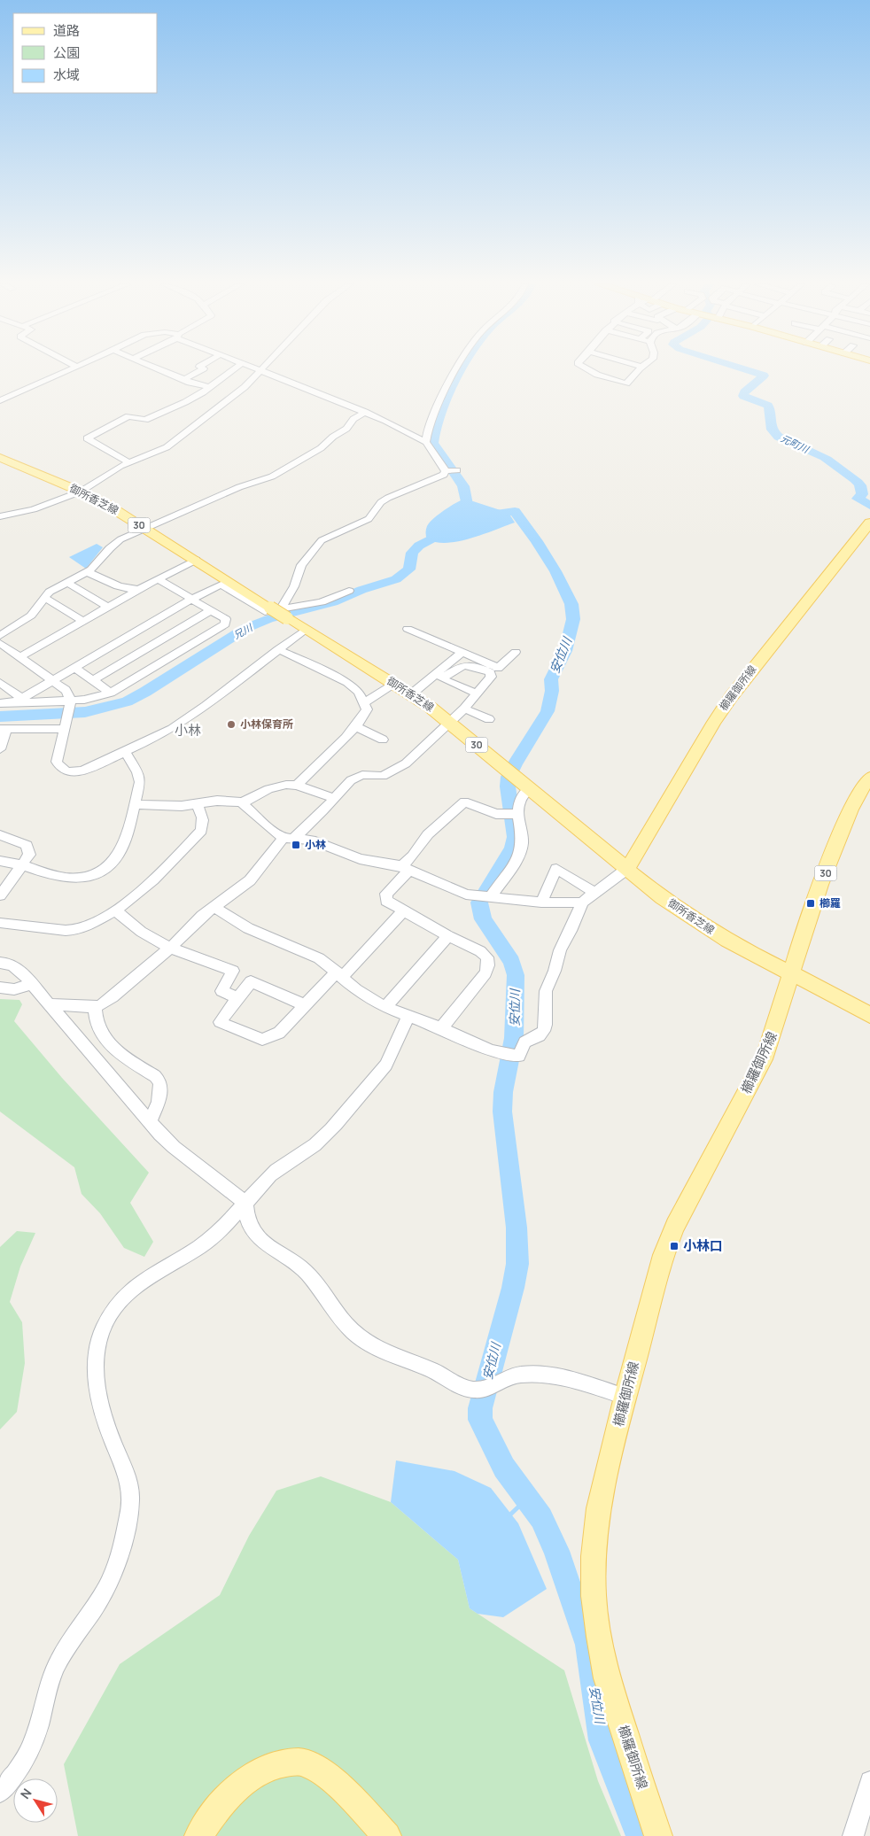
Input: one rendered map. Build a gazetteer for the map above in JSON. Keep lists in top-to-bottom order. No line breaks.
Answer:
{"streets":{"main road":["御所香芝線","30","櫛羅御所線"]},"crossings":[["御所香芝線","30"],["御所香芝線","櫛羅御所線"],["30","櫛羅御所線"]],"districts":["小林"],"water":["元町川","兄川","安位川"],"places":{"other":["小林保育所"],"transit":["小林","櫛羅","小林口"]},"legend":["道路","公園","水域"],"north":"top left"}
